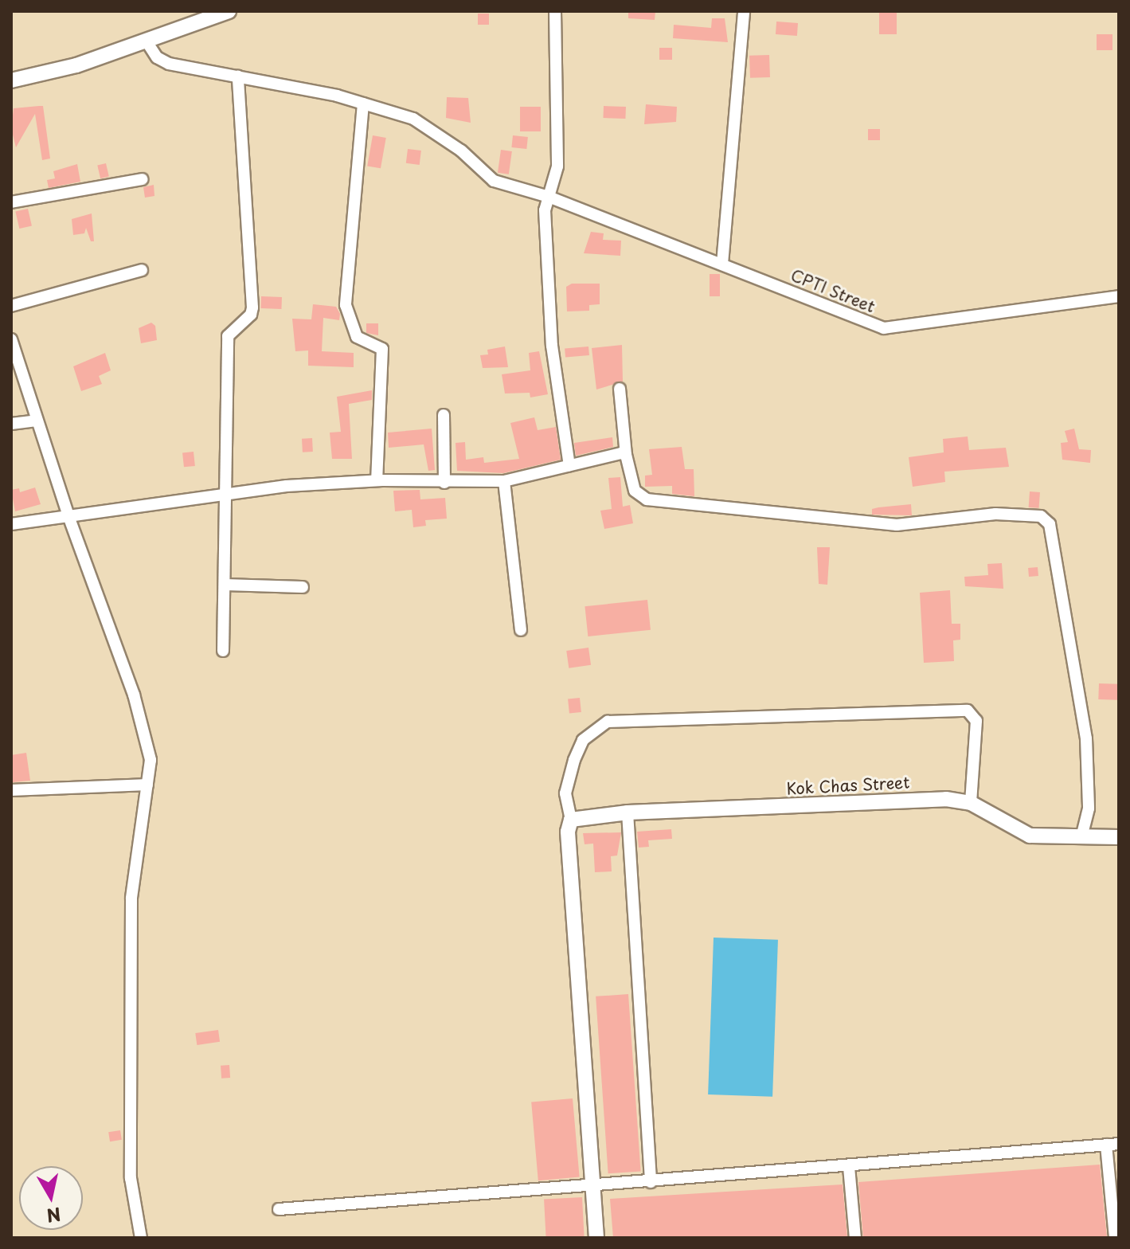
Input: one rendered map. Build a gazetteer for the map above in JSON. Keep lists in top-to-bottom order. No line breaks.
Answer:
{"streets":{"street":["CPTI Street","Kok Chas Street"]},"north":"bottom"}
